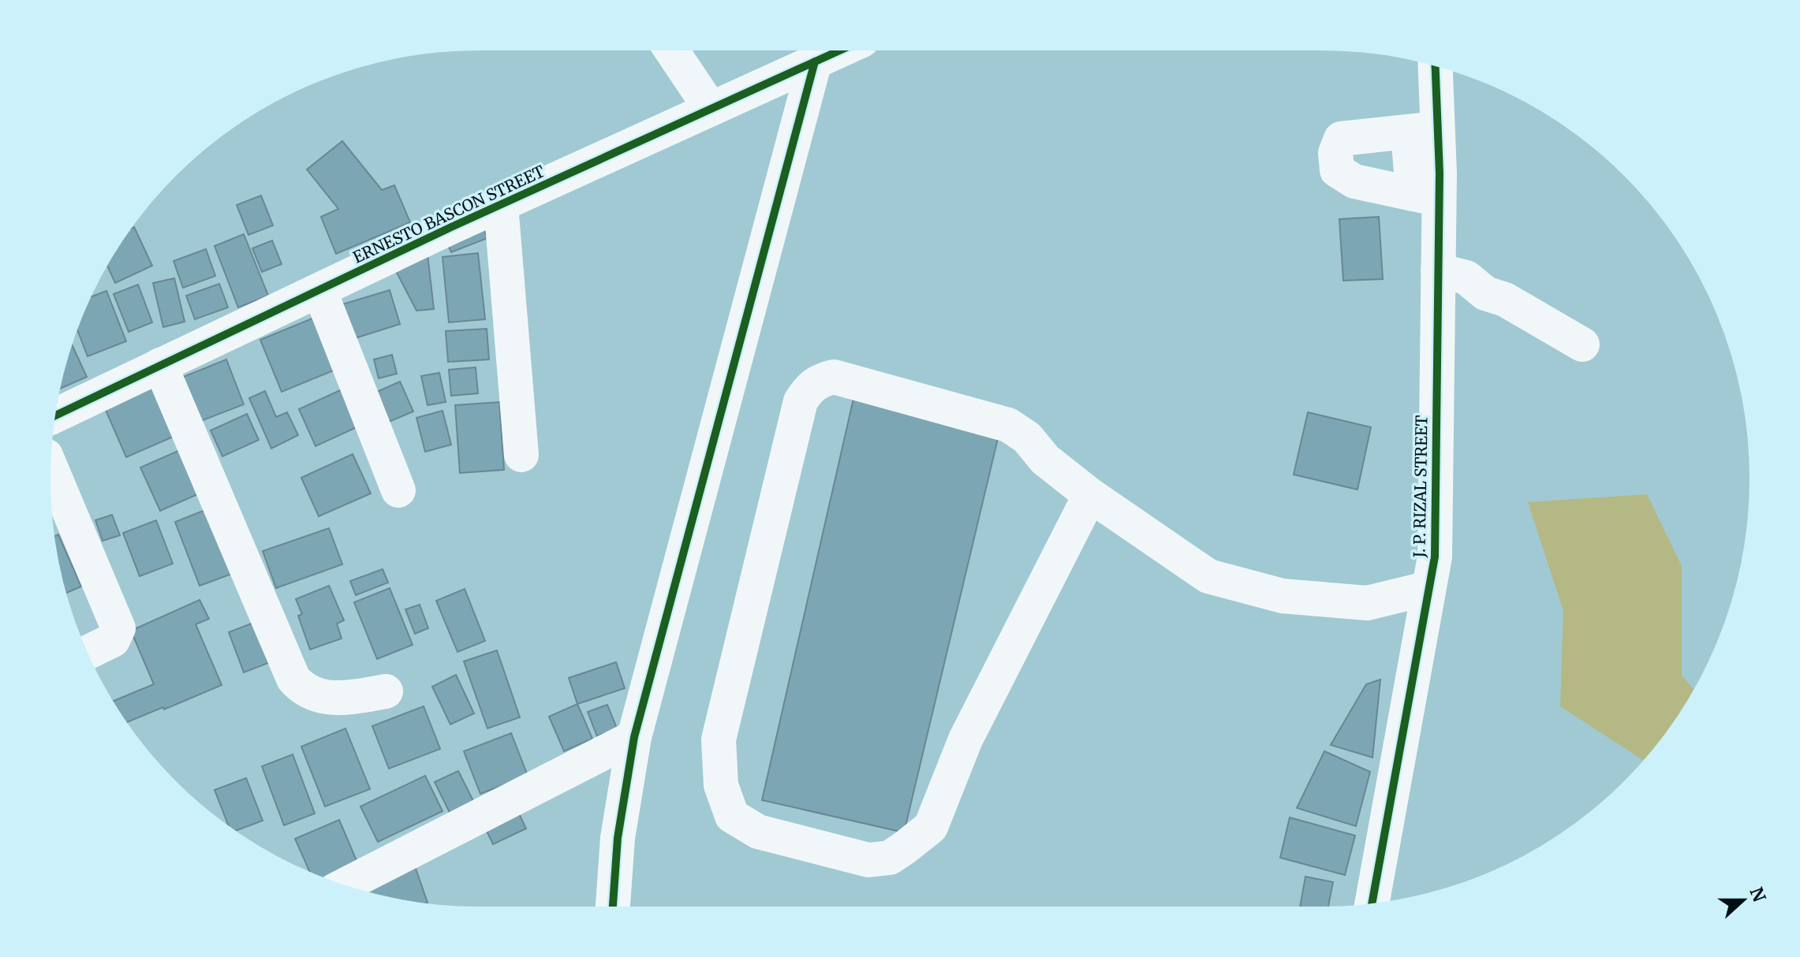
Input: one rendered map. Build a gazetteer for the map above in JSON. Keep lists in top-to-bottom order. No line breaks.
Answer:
{"streets":{"street":["ERNESTO BASCON STREET","J. P. RIZAL STREET"]},"north":"right"}
